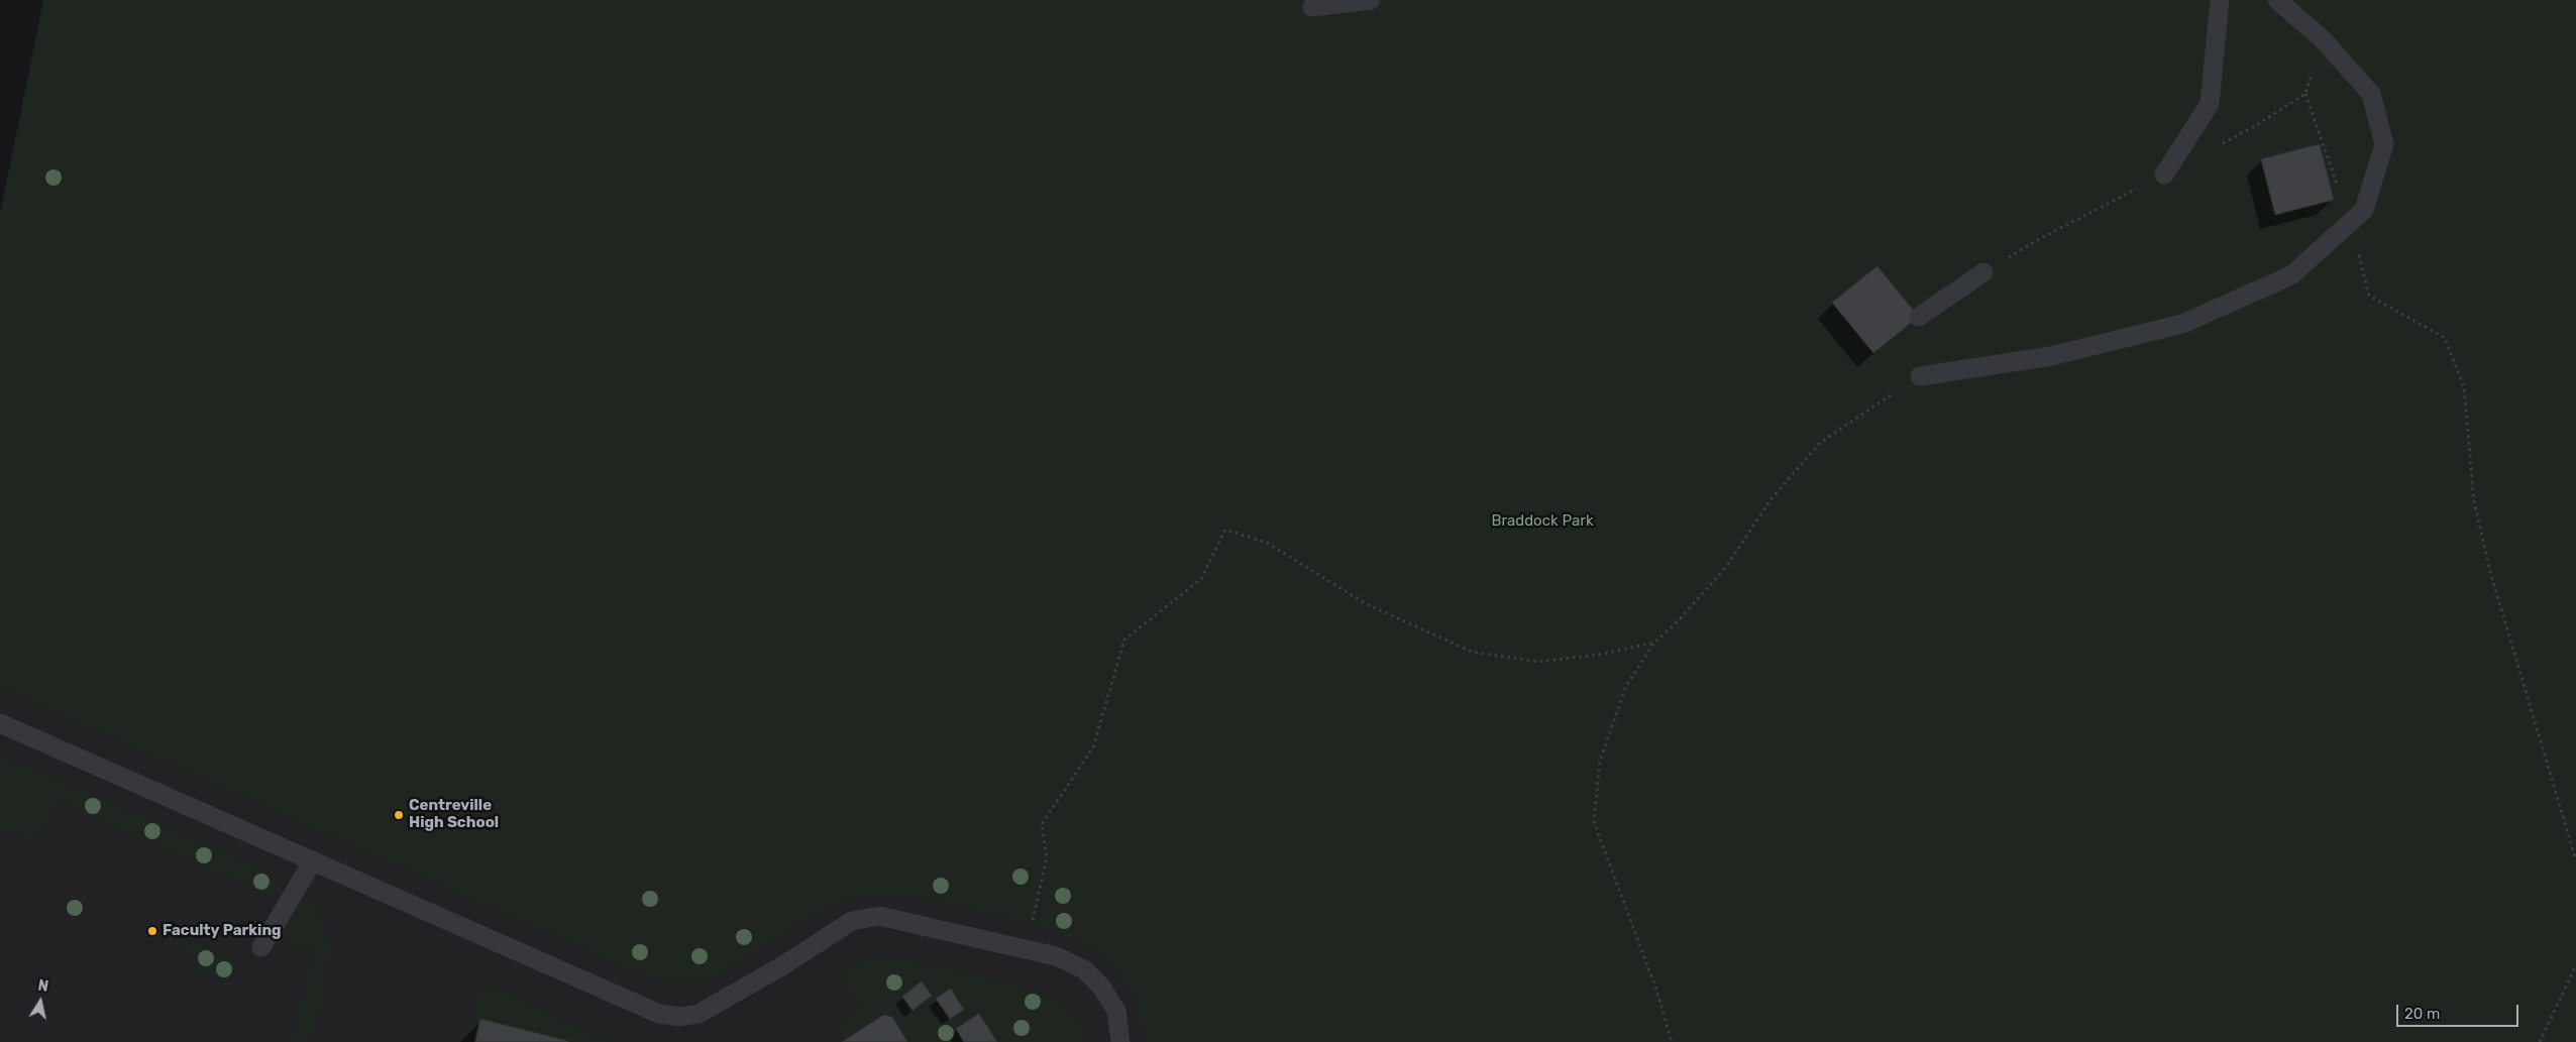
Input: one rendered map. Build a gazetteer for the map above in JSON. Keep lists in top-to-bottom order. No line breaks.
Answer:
{"parks":["Braddock Park"],"places":["Centreville High School","Faculty Parking"],"scale_bar":"20 m","north":"top"}
